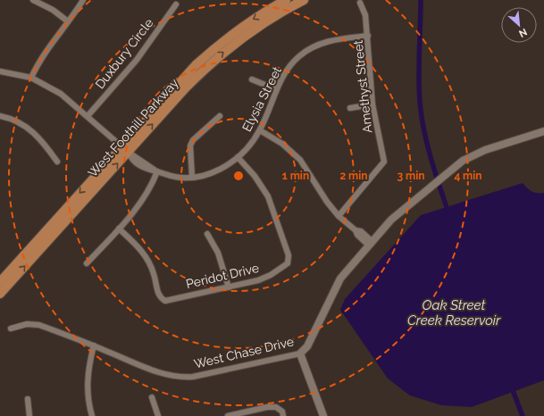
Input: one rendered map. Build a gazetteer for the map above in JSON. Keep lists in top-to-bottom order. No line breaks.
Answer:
{"streets":{"main road":["West Foothill Parkway"],"street":["Duxbury Circle","Amethyst Street","Elysia Street","Peridot Drive","West Chase Drive"]},"crossings":[["Duxbury Circle","Elysia Street"],["Amethyst Street","Elysia Street"],["Elysia Street","West Foothill Parkway"],["Elysia Street","Peridot Drive"]],"water":["Oak Street Creek Reservoir"],"north":"bottom right","rings":["1 min","2 min","3 min","4 min"]}
